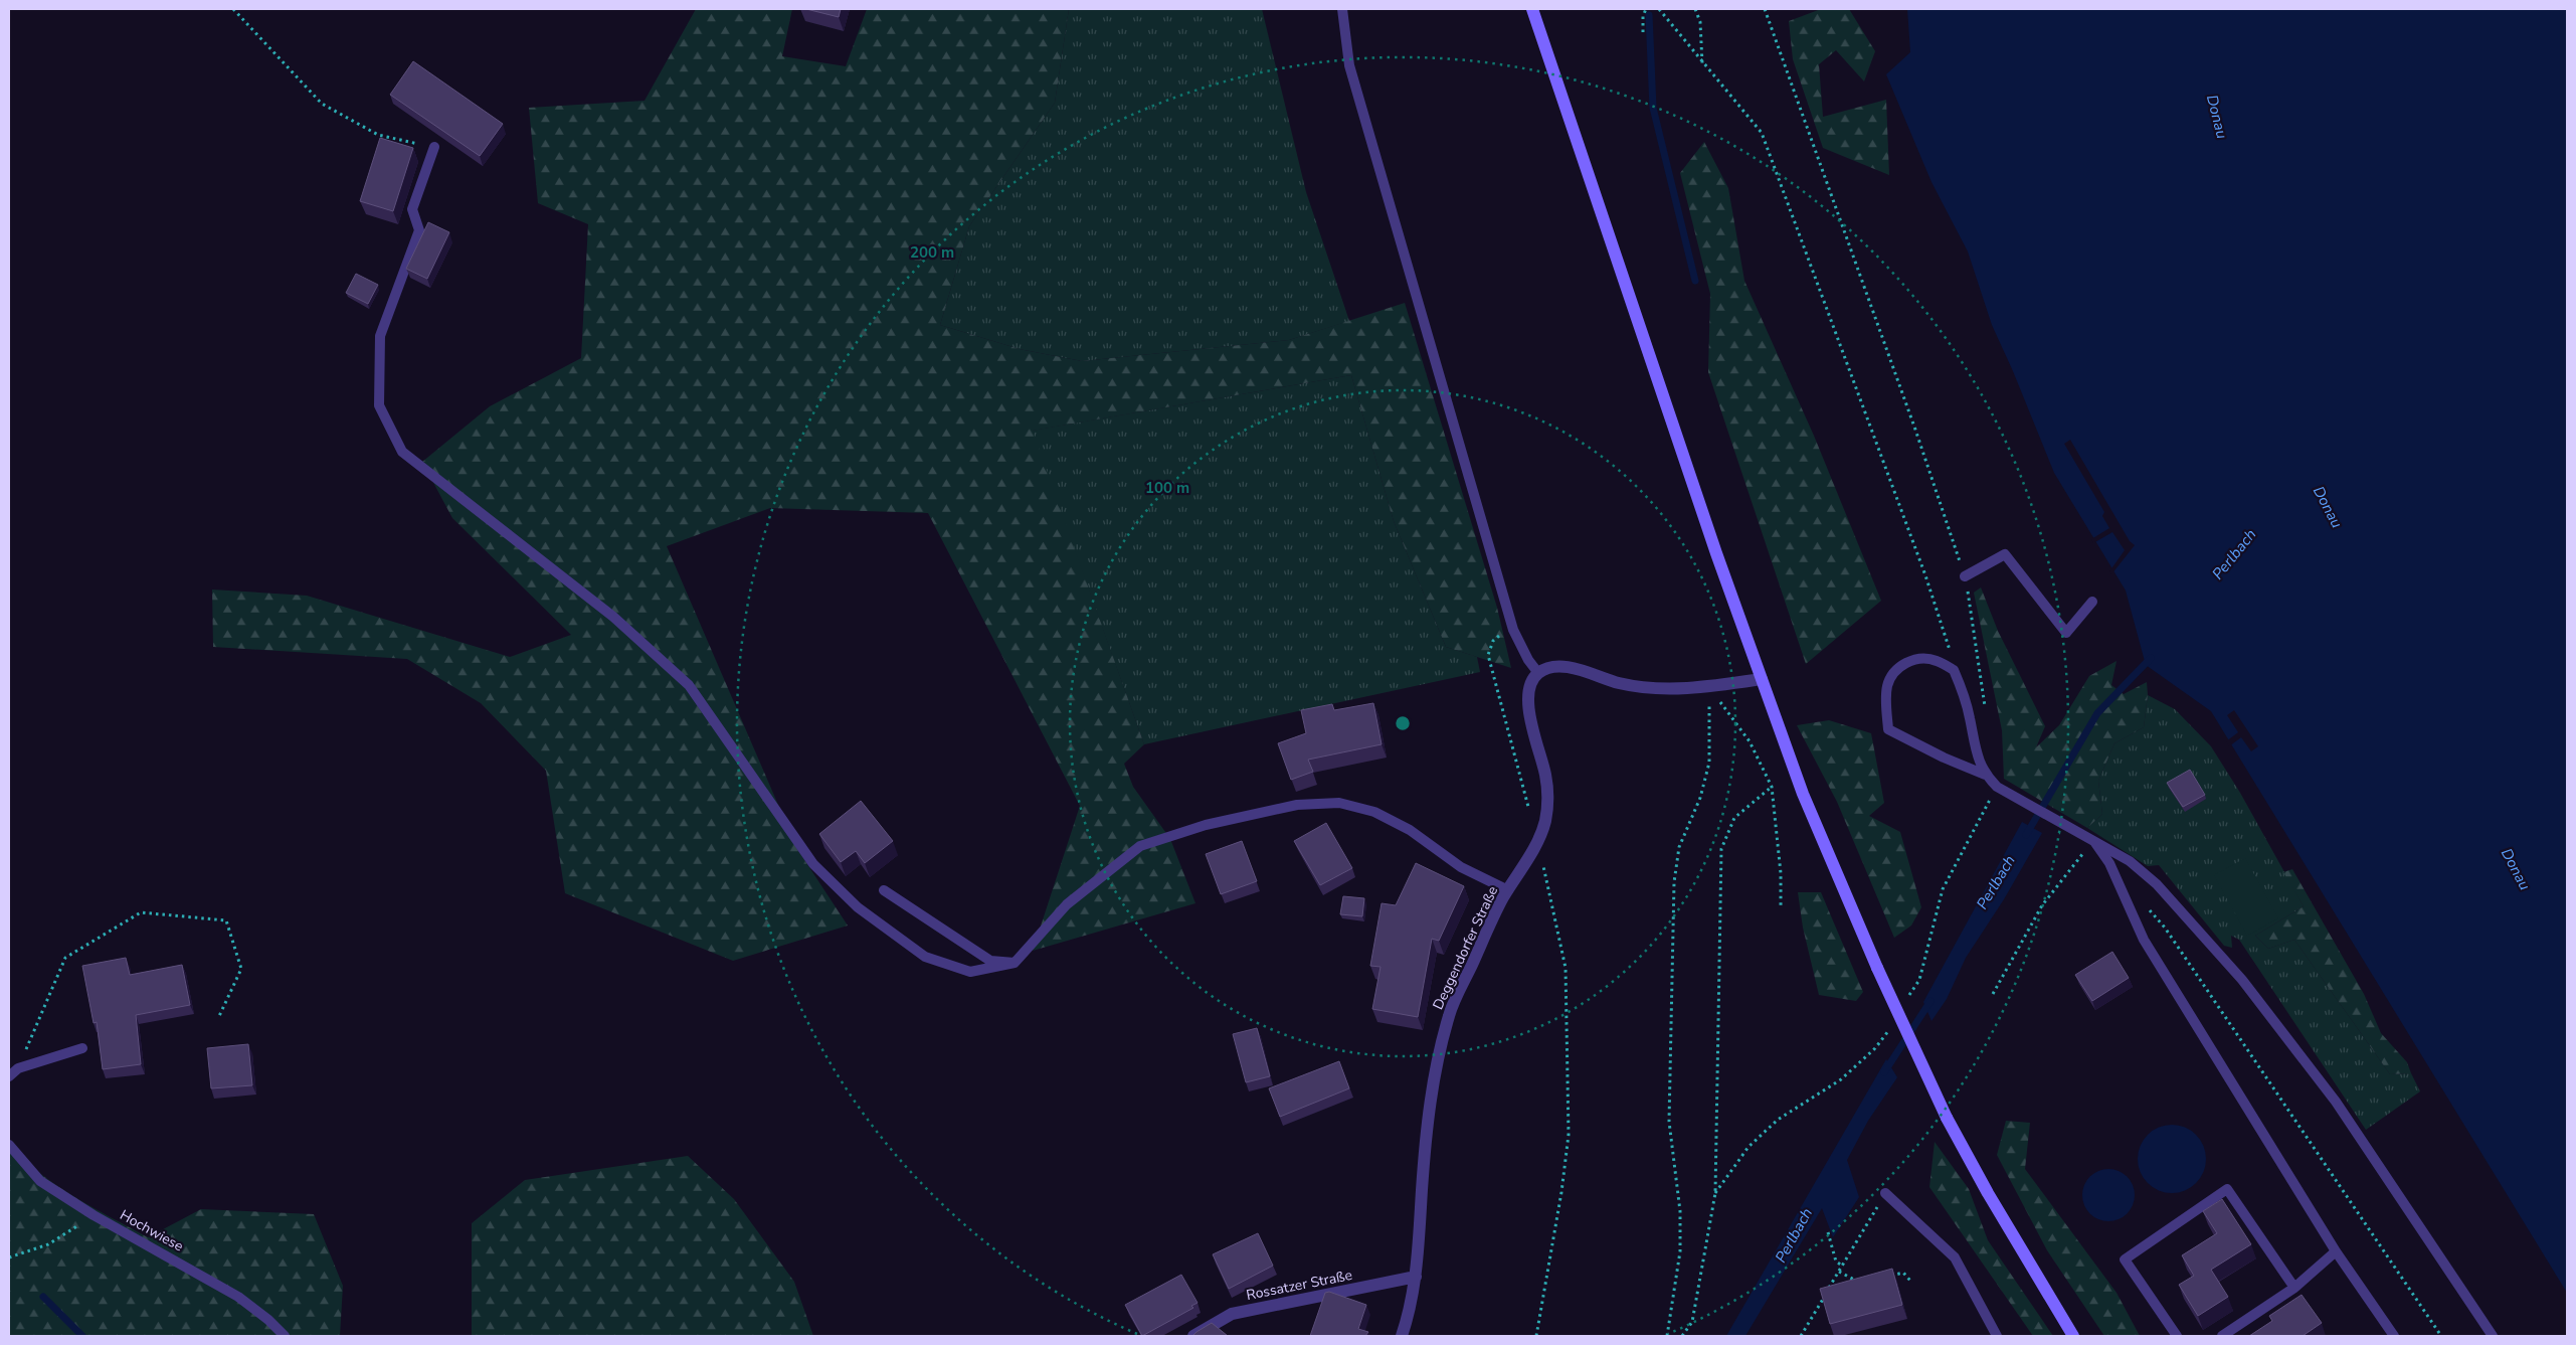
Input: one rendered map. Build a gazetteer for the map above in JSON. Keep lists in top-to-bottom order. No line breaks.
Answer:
{"streets":{"street":["Deggendorfer Straße","Rossatzer Straße"],"lane":["Hochwiese"]},"crossings":[["Deggendorfer Straße","Rossatzer Straße"]],"water":["Donau","Perlbach"],"rings":["200 m","100 m"]}
